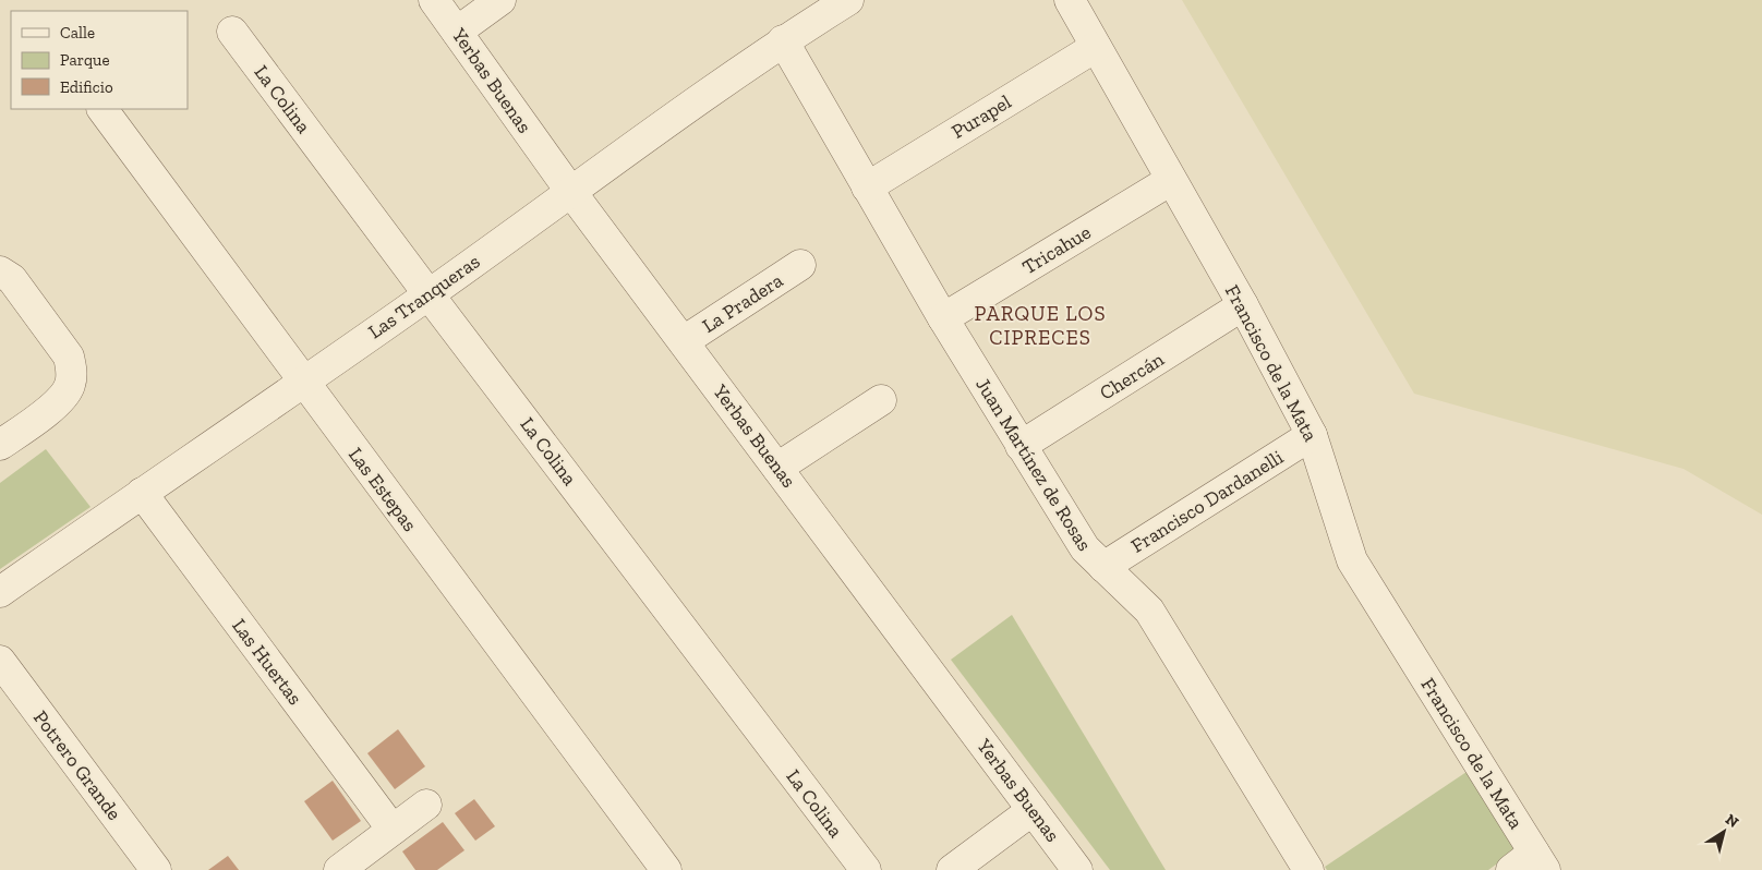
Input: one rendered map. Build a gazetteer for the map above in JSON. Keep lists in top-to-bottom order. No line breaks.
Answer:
{"streets":{"street":["Yerbas Buenas","La Colina","Purapel","Tricahue","Las Tranqueras","La Pradera","Francisco de la Mata","Chercán","Juan Martínez de Rosas","Las Estepas","Francisco Dardanelli","Las Huertas","Potrero Grande"]},"crossings":[["Yerbas Buenas","Las Tranqueras"],["Yerbas Buenas","La Pradera"],["La Colina","Las Tranqueras"],["Purapel","Francisco de la Mata"],["Purapel","Juan Martínez de Rosas"],["Tricahue","Francisco de la Mata"],["Tricahue","Juan Martínez de Rosas"],["Las Tranqueras","Juan Martínez de Rosas"],["Las Tranqueras","Las Estepas"],["Las Tranqueras","Las Huertas"],["Francisco de la Mata","Chercán"],["Francisco de la Mata","Francisco Dardanelli"],["Chercán","Juan Martínez de Rosas"],["Juan Martínez de Rosas","Francisco Dardanelli"]],"districts":["PARQUE LOS CIPRECES"],"legend":["Calle","Parque","Edificio"],"north":"top right"}
